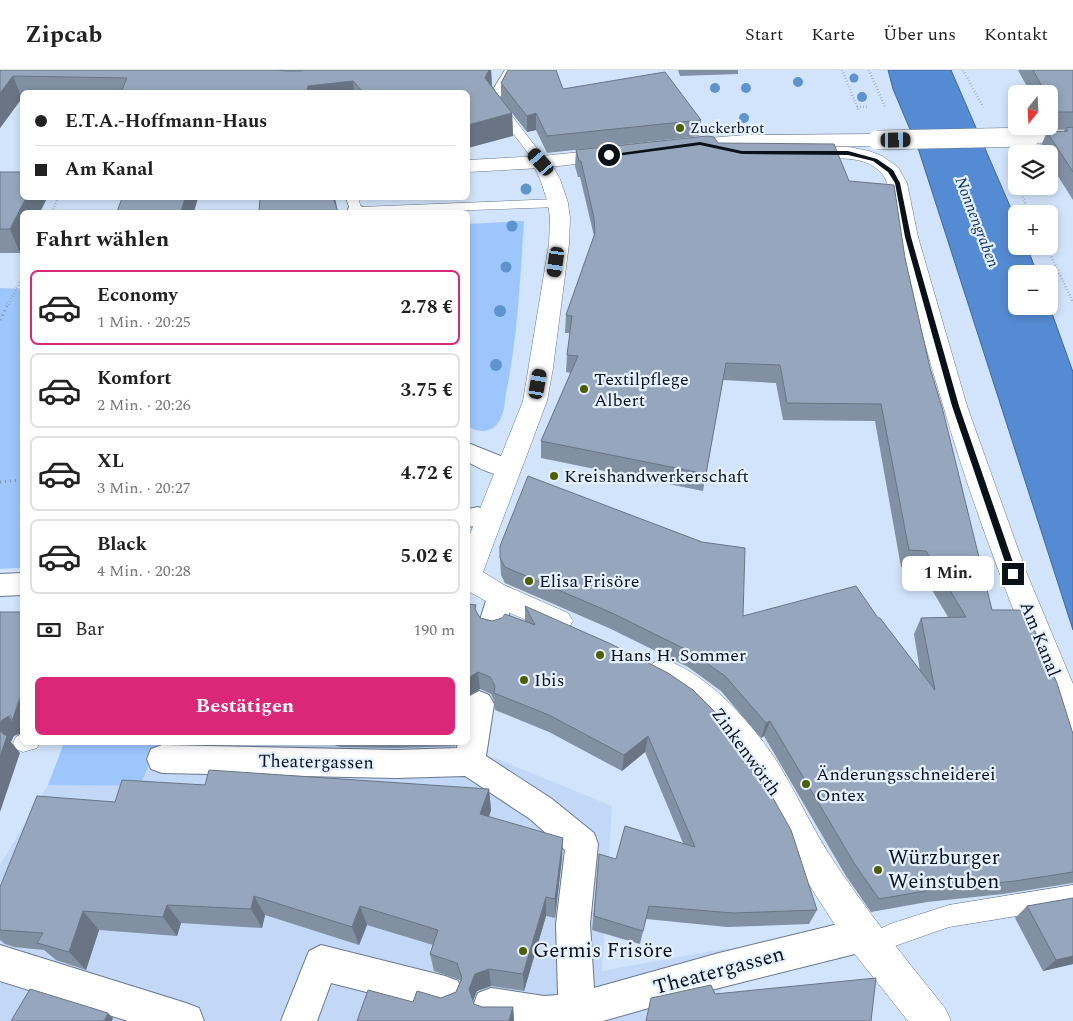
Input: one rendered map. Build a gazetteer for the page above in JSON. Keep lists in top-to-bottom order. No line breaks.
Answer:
{"streets":{"street":["Am Kanal","Zinkenwörth","Theatergassen"]},"crossings":[["Zinkenwörth","Theatergassen"]],"water":["Nonnengraben"],"places":["Zuckerbrot","Textilpflege Albert","Kreishandwerkerschaft","Elisa Frisöre","Hans H. Sommer","Ibis","Änderungsschneiderei Ontex","Würzburger Weinstuben","Germis Frisöre"],"north":"bottom","page":{"header":"Zipcab","nav":["Start","Karte","Über uns","Kontakt"],"map_buttons":["+","−"],"banner":["E.T.A.-Hoffmann-Haus","Am Kanal"],"heading":"Fahrt wählen","list":[{"name":"Economy","note":"1 Min. · 20:25","value":"2.78 €"},{"name":"Komfort","note":"2 Min. · 20:26","value":"3.75 €"},{"name":"XL","note":"3 Min. · 20:27","value":"4.72 €"},{"name":"Black","note":"4 Min. · 20:28","value":"5.02 €"}],"bubble":"1 Min.","pay":["Bar","190 m"],"buttons":"Bestätigen"}}
